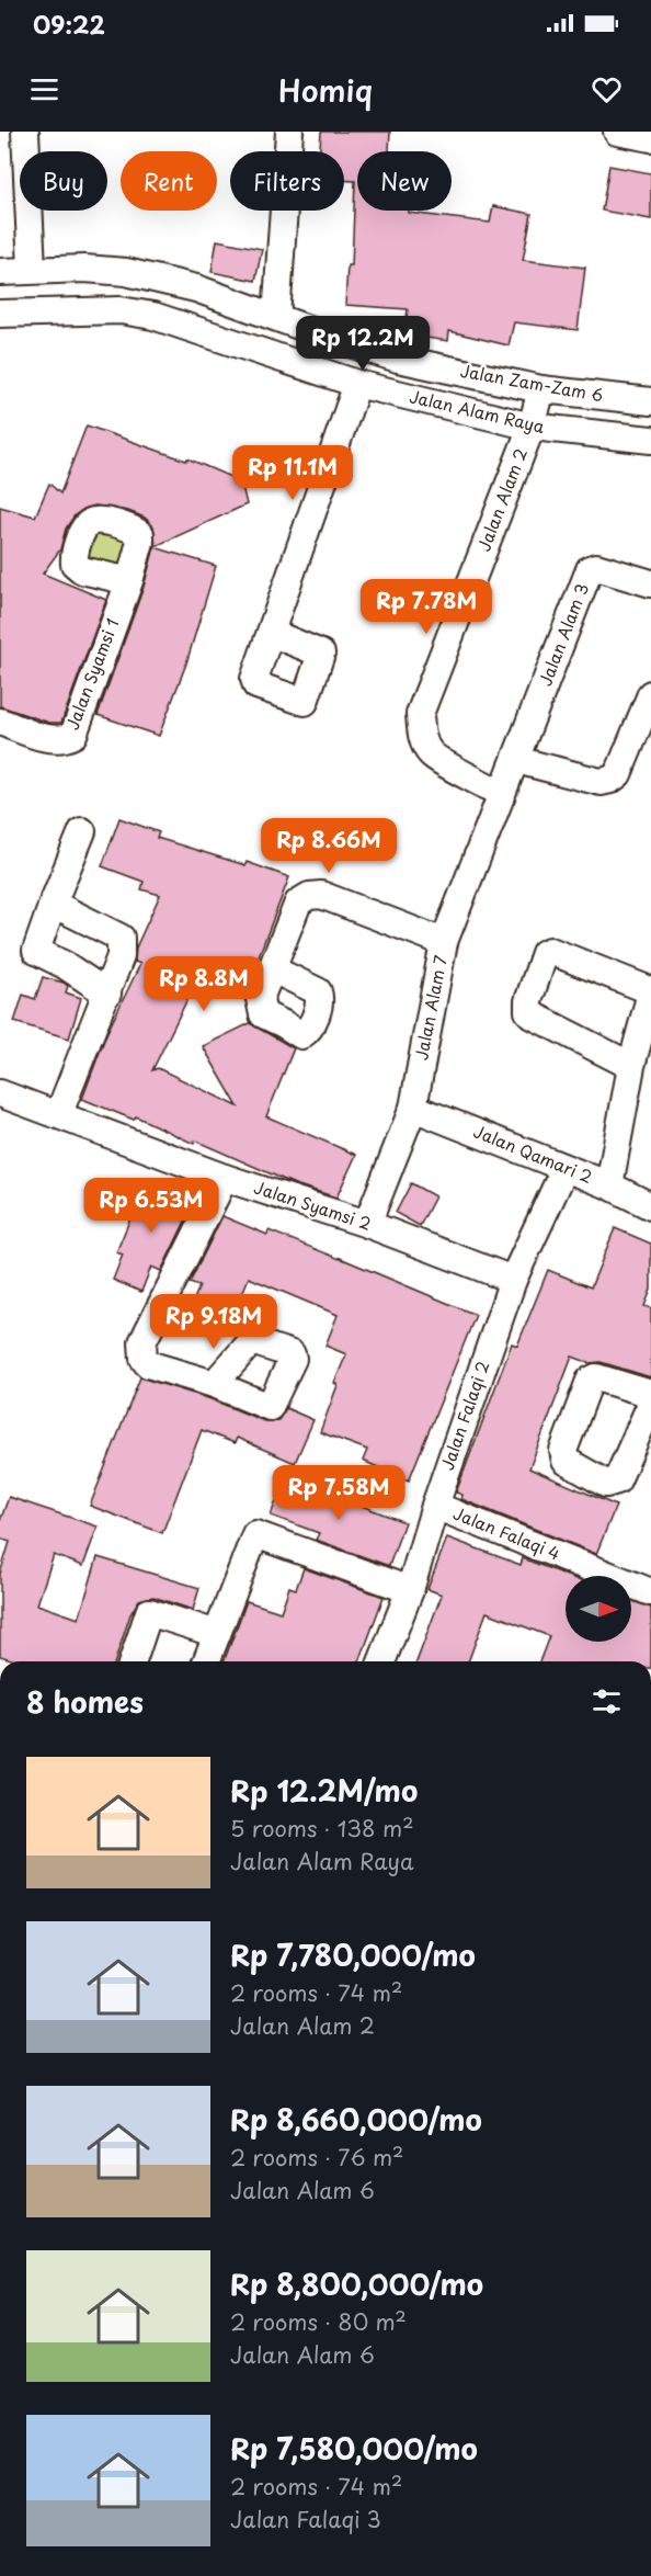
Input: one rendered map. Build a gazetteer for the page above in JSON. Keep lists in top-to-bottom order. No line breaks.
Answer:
{"streets":{"street":["Jalan Zam-Zam 6","Jalan Alam Raya","Jalan Alam 2","Jalan Alam 3","Jalan Syamsi 1","Jalan Alam 7","Jalan Qamari 2","Jalan Syamsi 2","Jalan Falaqi 2","Jalan Falaqi 4"]},"crossings":[["Jalan Zam-Zam 6","Jalan Alam 2"],["Jalan Alam Raya","Jalan Alam 2"],["Jalan Alam 2","Jalan Alam 3"],["Jalan Alam 2","Jalan Alam 7"],["Jalan Alam 3","Jalan Alam 7"],["Jalan Alam 7","Jalan Qamari 2"],["Jalan Alam 7","Jalan Syamsi 2"],["Jalan Qamari 2","Jalan Falaqi 2"],["Jalan Syamsi 2","Jalan Falaqi 2"],["Jalan Falaqi 2","Jalan Falaqi 4"]],"north":"right","page":{"status":"09:22","header":"Homiq","chip":["Buy","Rent","Filters","New"],"price":["Rp 12.2M","Rp 11.1M","Rp 7.78M","Rp 8.66M","Rp 8.8M","Rp 6.53M","Rp 9.18M","Rp 7.58M"],"heading":"8 homes","list":[{"name":"Rp 12.2M/mo","note":"5 rooms · 138 m² · Jalan Alam Raya"},{"name":"Rp 7,780,000/mo","note":"2 rooms · 74 m² · Jalan Alam 2"},{"name":"Rp 8,660,000/mo","note":"2 rooms · 76 m² · Jalan Alam 6"},{"name":"Rp 8,800,000/mo","note":"2 rooms · 80 m² · Jalan Alam 6"},{"name":"Rp 7,580,000/mo","note":"2 rooms · 74 m² · Jalan Falaqi 3"}]}}
